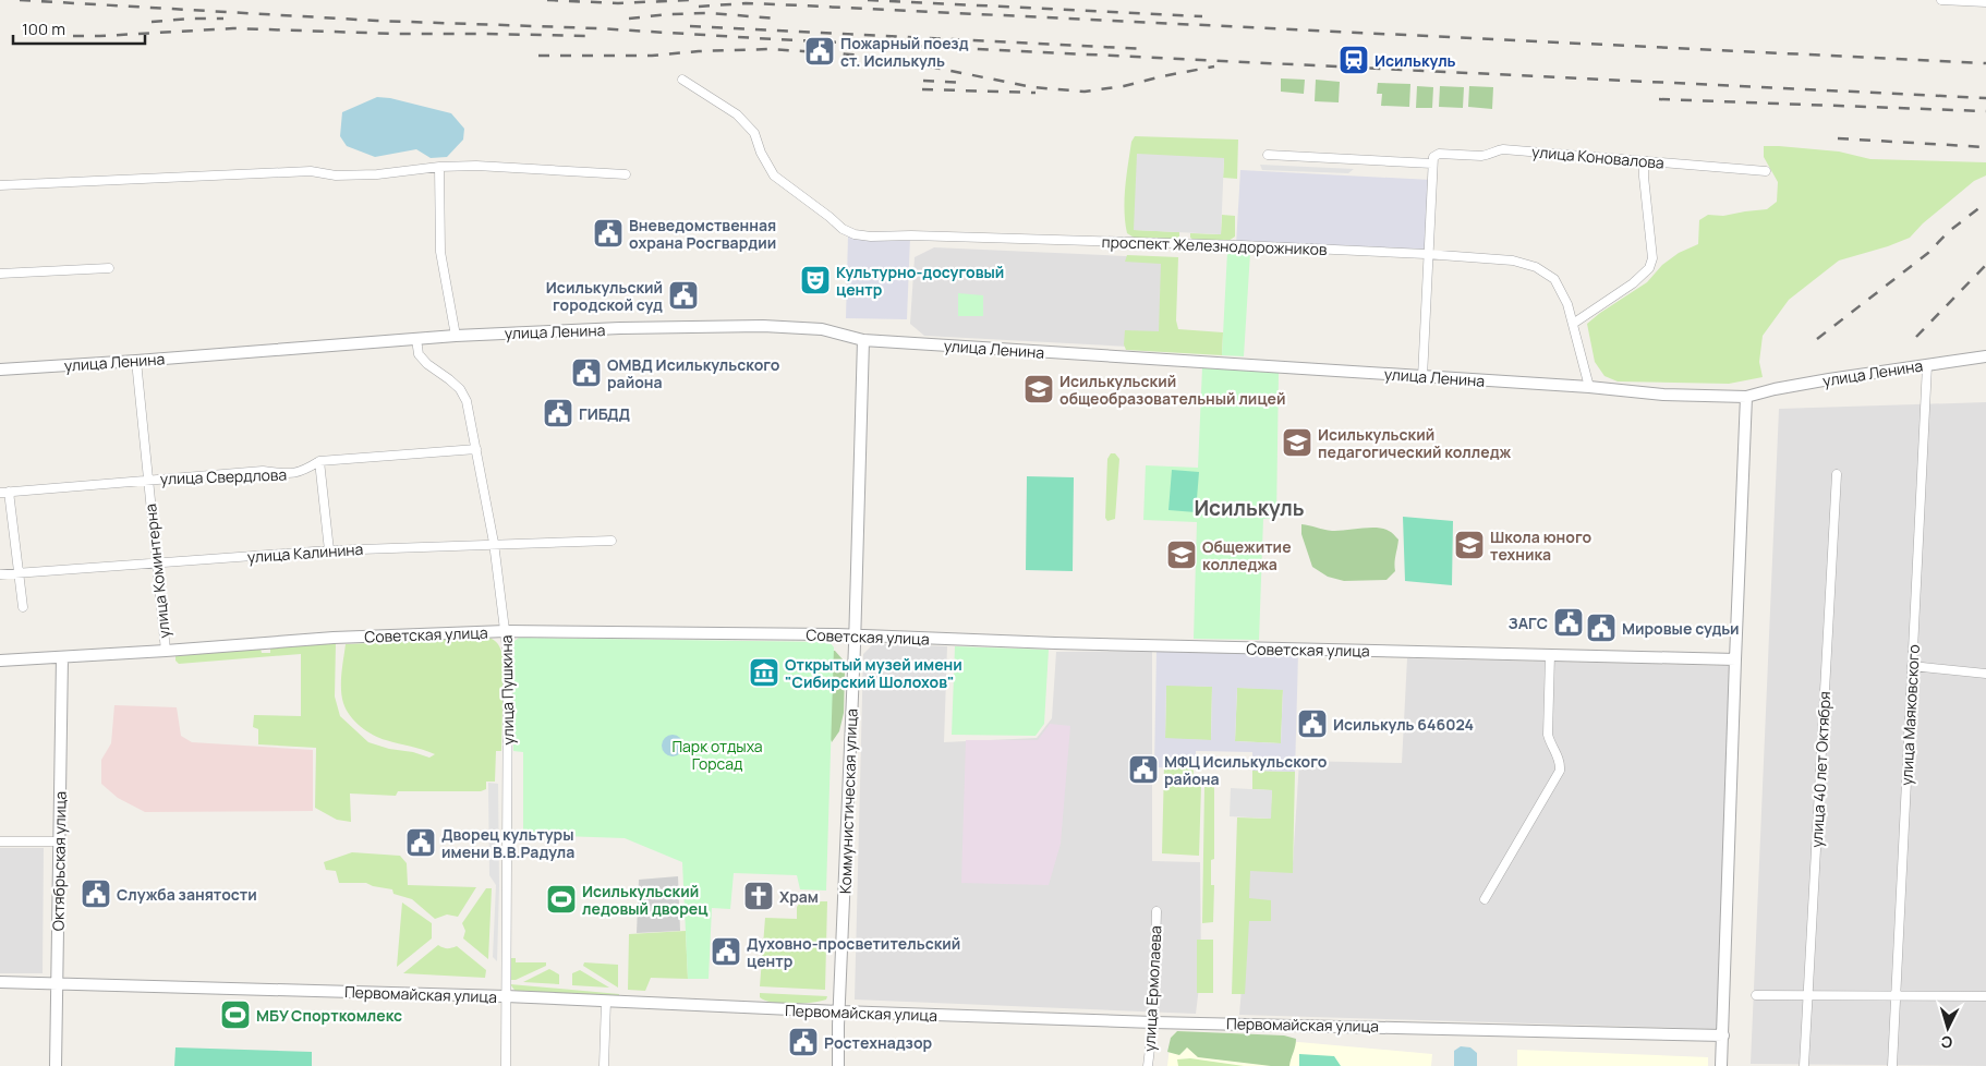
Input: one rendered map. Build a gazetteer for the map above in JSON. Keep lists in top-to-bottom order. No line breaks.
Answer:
{"streets":{"street":["улица Коновалова","проспект Железнодорожников","улица Ленина","улица Свердлова","улица Калинина","улица Коминтерна","Советская улица","улица Пушкина","улица Маяковского","улица 40 лет Октября","Коммунистическая улица","Октябрьская улица","улица Ермолаева","Первомайская улица"]},"crossings":[["проспект Железнодорожников","улица Ленина"],["улица Ленина","улица Коминтерна"],["улица Ленина","улица Пушкина"],["улица Ленина","улица Маяковского"],["улица Ленина","Коммунистическая улица"],["улица Свердлова","улица Коминтерна"],["улица Свердлова","улица Пушкина"],["улица Калинина","улица Коминтерна"],["улица Калинина","улица Пушкина"],["улица Коминтерна","Советская улица"],["Советская улица","улица Пушкина"],["Советская улица","Коммунистическая улица"],["Советская улица","Октябрьская улица"],["улица Пушкина","Первомайская улица"],["Коммунистическая улица","Первомайская улица"],["Октябрьская улица","Первомайская улица"],["улица Ермолаева","Первомайская улица"]],"districts":["Исилькуль"],"parks":["Парк отдыха Горсад"],"places":{"public building":["Пожарный поезд ст. Исилькуль","Вневедомственная охрана Росгвардии","Исилькульский городской суд","ОМВД Исилькульского района","ГИБДД","ЗАГС","Мировые судьи","Исилькуль 646024","МФЦ Исилькульского района","Дворец культуры имени В.В.Радула","Служба занятости","Духовно-просветительский центр","Ростехнадзор"],"station":["Исилькуль"],"theatre":["Культурно-досуговый центр"],"school or university":["Исилькульский общеобразовательный лицей","Исилькульский педагогический колледж","Школа юного техника","Общежитие колледжа"],"museum":["Открытый музей имени \"Сибирский Шолохов\""],"church":["Храм"],"sports":["Исилькульский ледовый дворец","МБУ Спорткомлекс"]},"scale_bar":"100 m","north":"bottom"}
